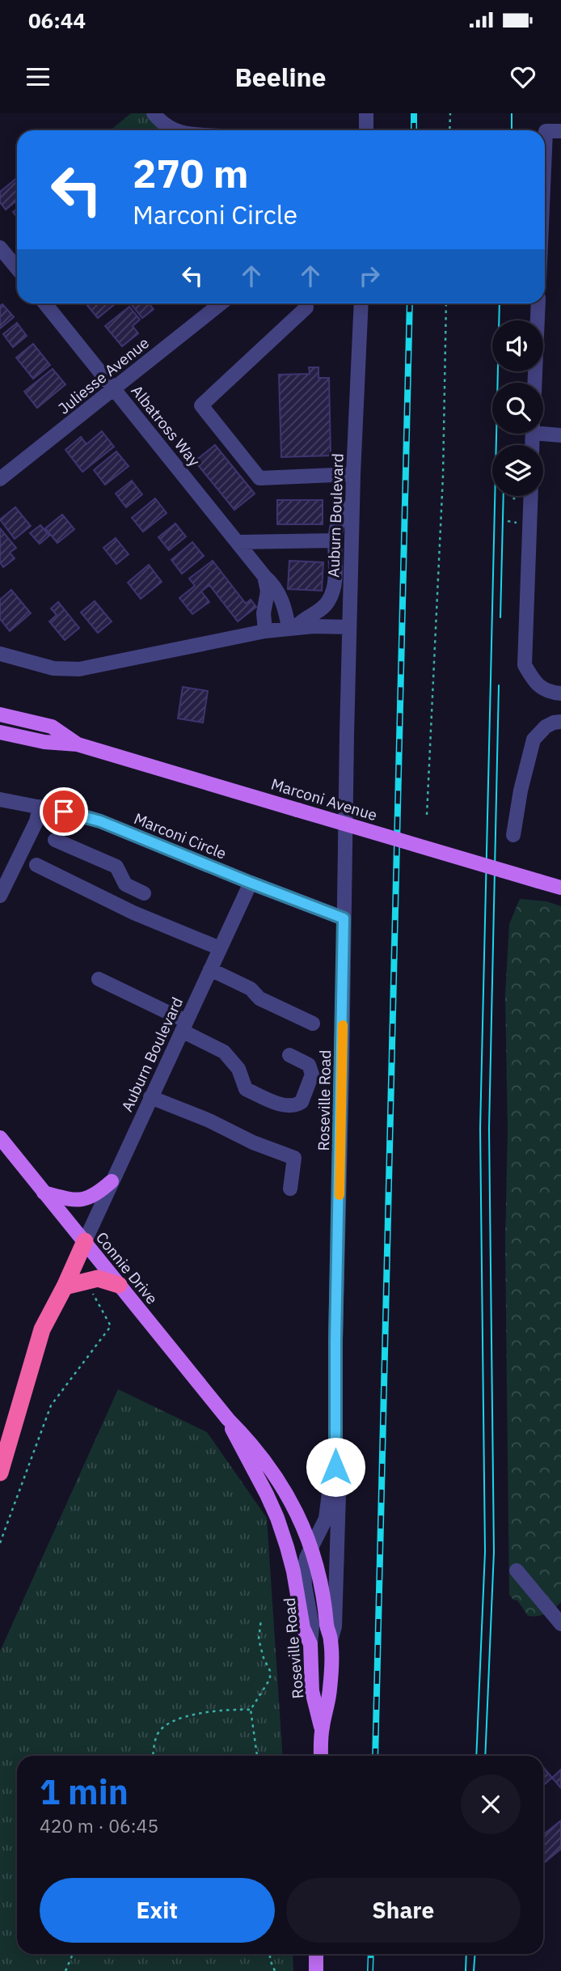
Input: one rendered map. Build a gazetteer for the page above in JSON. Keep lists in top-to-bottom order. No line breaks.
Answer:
{"streets":{"main road":["Marconi Avenue","Roseville Road","Connie Drive"],"street":["Juliesse Avenue","Albatross Way","Auburn Boulevard","Marconi Circle"]},"crossings":[["Juliesse Avenue","Albatross Way"],["Auburn Boulevard","Marconi Circle"],["Auburn Boulevard","Roseville Road"],["Auburn Boulevard","Connie Drive"],["Marconi Circle","Roseville Road"],["Roseville Road","Connie Drive"]],"page":{"status":"06:44","header":"Beeline","turn":["270 m","Marconi Circle"],"heading":["1 min","420 m · 06:45"],"buttons":["Exit","Share"]}}
